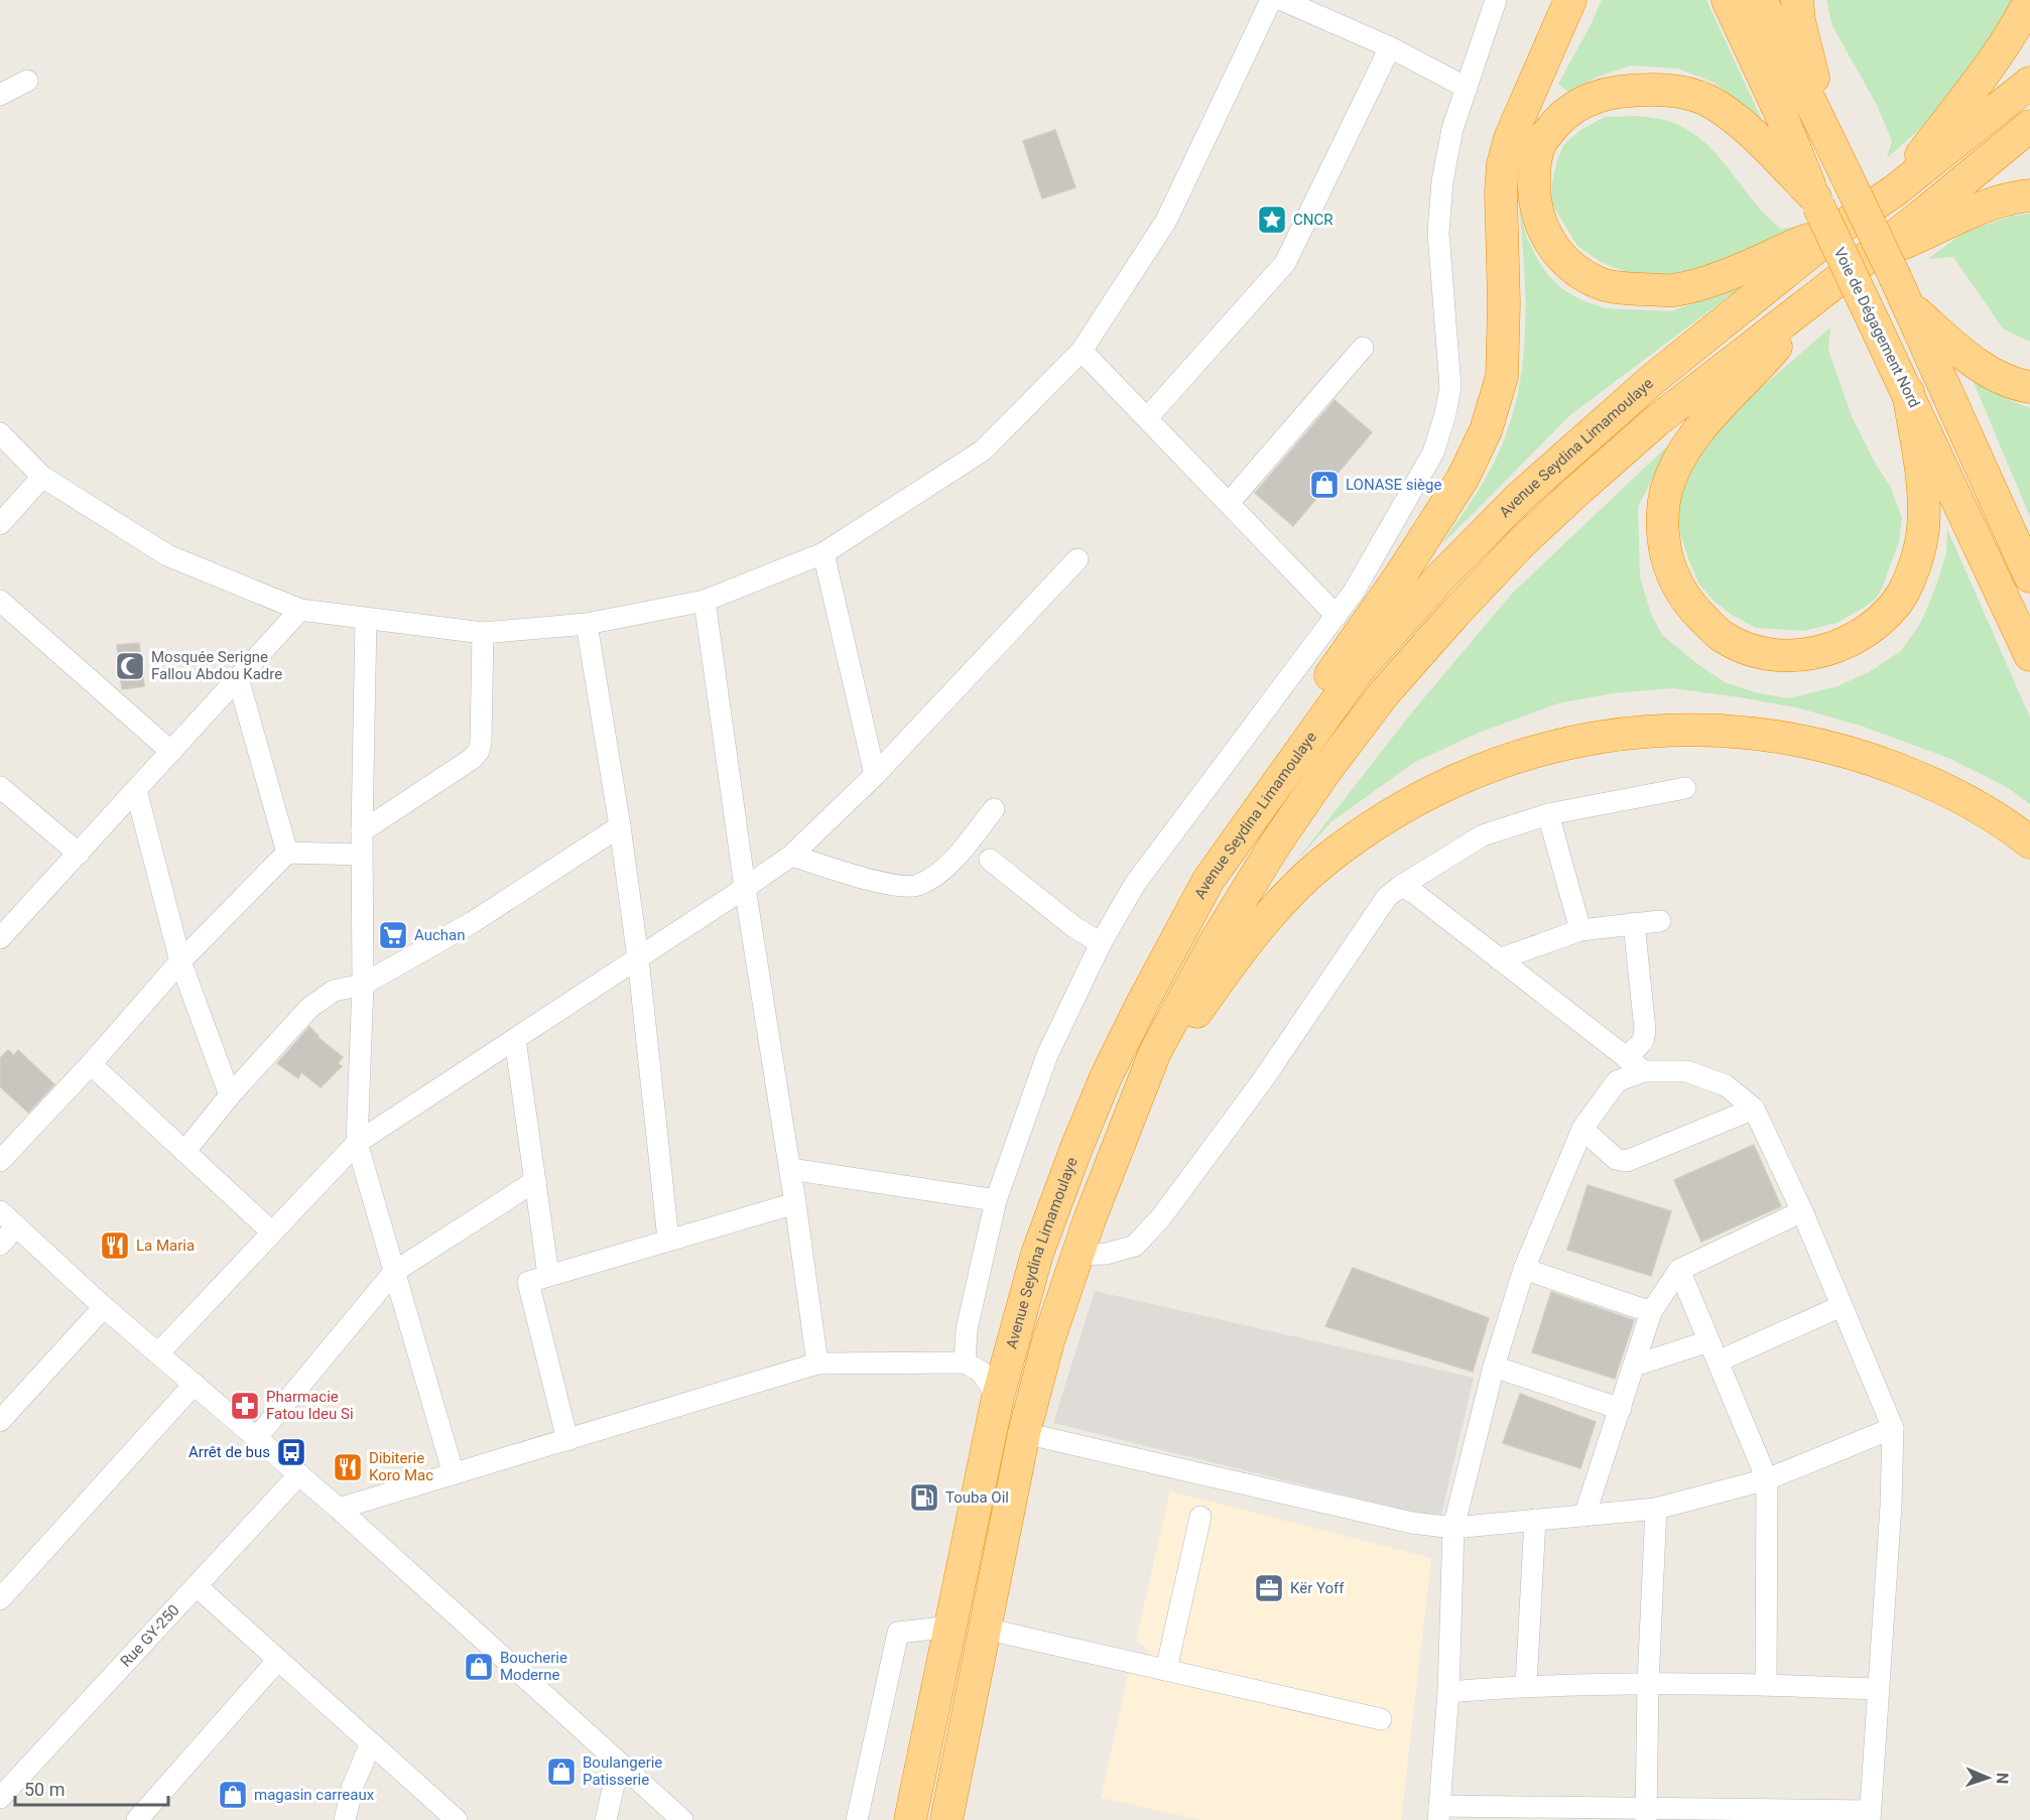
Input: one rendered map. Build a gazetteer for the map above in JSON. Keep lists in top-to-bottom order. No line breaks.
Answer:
{"streets":{"highway":["Voie de Dégagement Nord","Avenue Seydina Limamoulaye"],"street":["Rue GY-250"]},"places":{"place":["CNCR"],"shop":["LONASE siège","Boucherie Moderne","Boulangerie Patisserie","magasin carreaux"],"mosque":["Mosquée Serigne Fallou Abdou Kadre"],"supermarket":["Auchan"],"restaurant":["La Maria","Dibiterie Koro Mac"],"pharmacy":["Pharmacie Fatou Ideu Si"],"bus stop":["Arrêt de bus"],"fuel station":["Touba Oil"],"office":["Kër Yoff"]},"scale_bar":"50 m","north":"right"}
